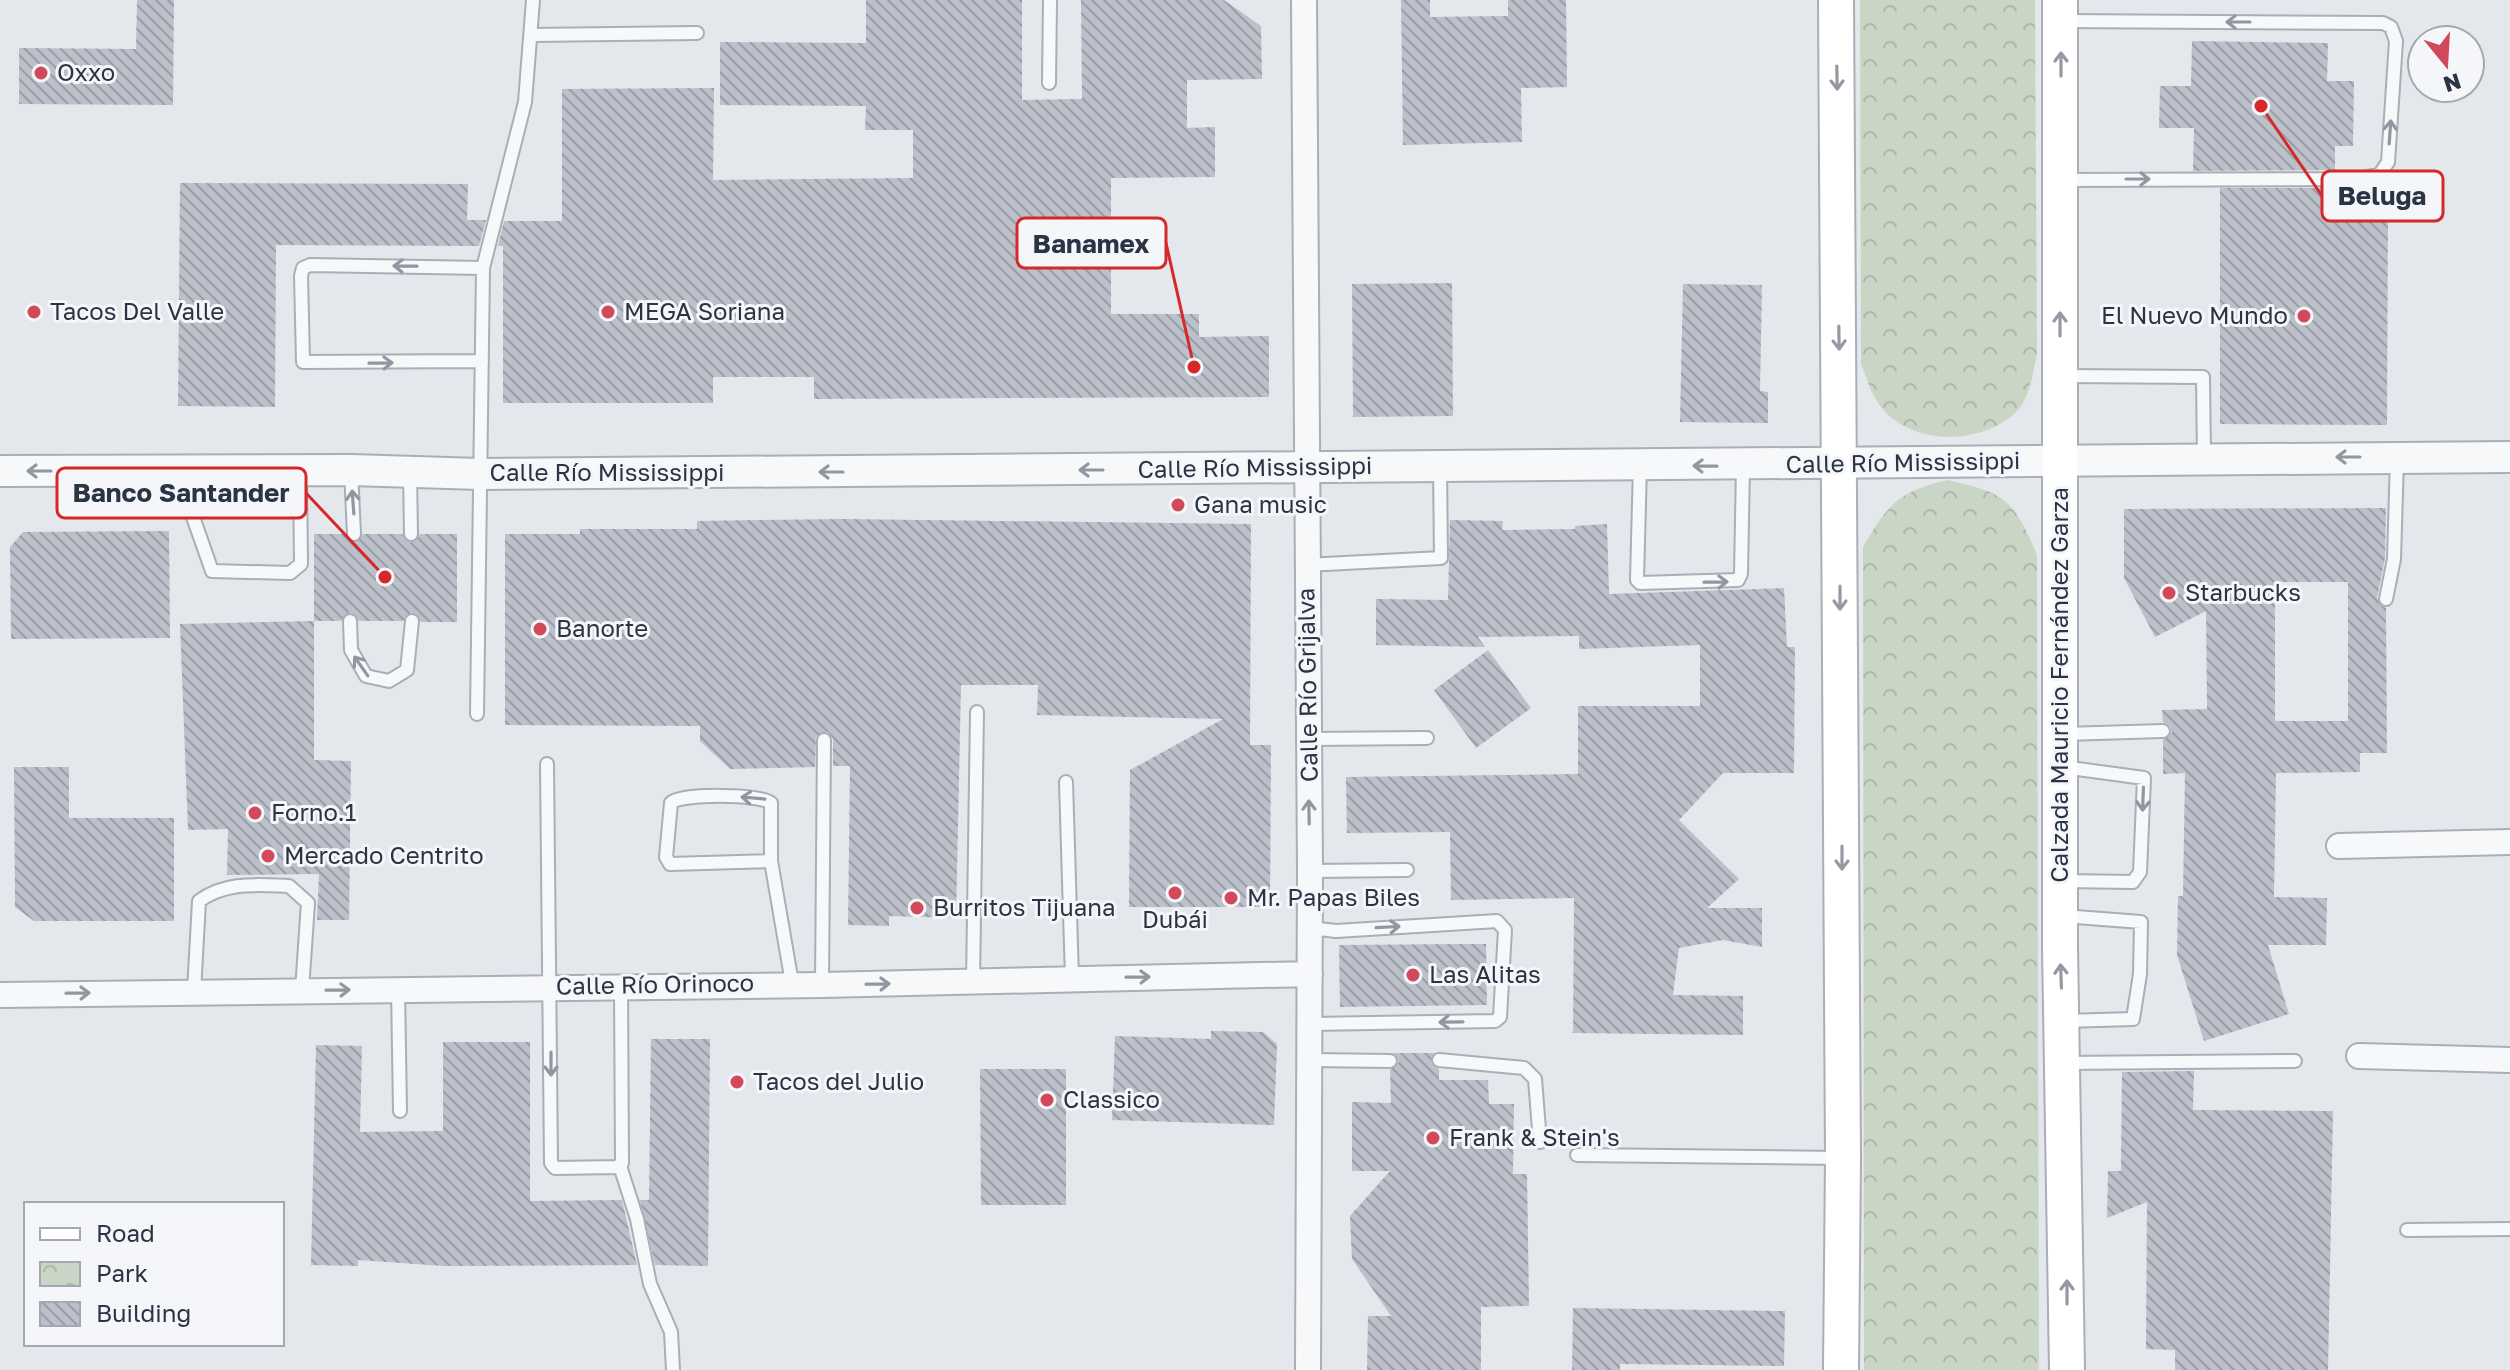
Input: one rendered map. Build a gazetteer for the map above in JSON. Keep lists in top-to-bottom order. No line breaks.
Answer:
{"streets":{"main road":["Calzada Mauricio Fernández Garza"],"street":["Calle Río Mississippi","Calle Río Grijalva","Calle Río Orinoco"]},"crossings":[["Calle Río Mississippi","Calle Río Grijalva"],["Calle Río Mississippi","Calzada Mauricio Fernández Garza"],["Calle Río Grijalva","Calle Río Orinoco"]],"one_way":["Calle Río Mississippi","Calle Río Orinoco"],"places":["Oxxo","Beluga","Tacos Del Valle","MEGA Soriana","El Nuevo Mundo","Banamex","Gana music","Banco Santander","Starbucks","Banorte","Forno.1","Mercado Centrito","Dubái","Mr. Papas Biles","Burritos Tijuana","Las Alitas","Tacos del Julio","Classico","Frank & Stein's"],"legend":["Road","Park","Building"],"north":"bottom"}
